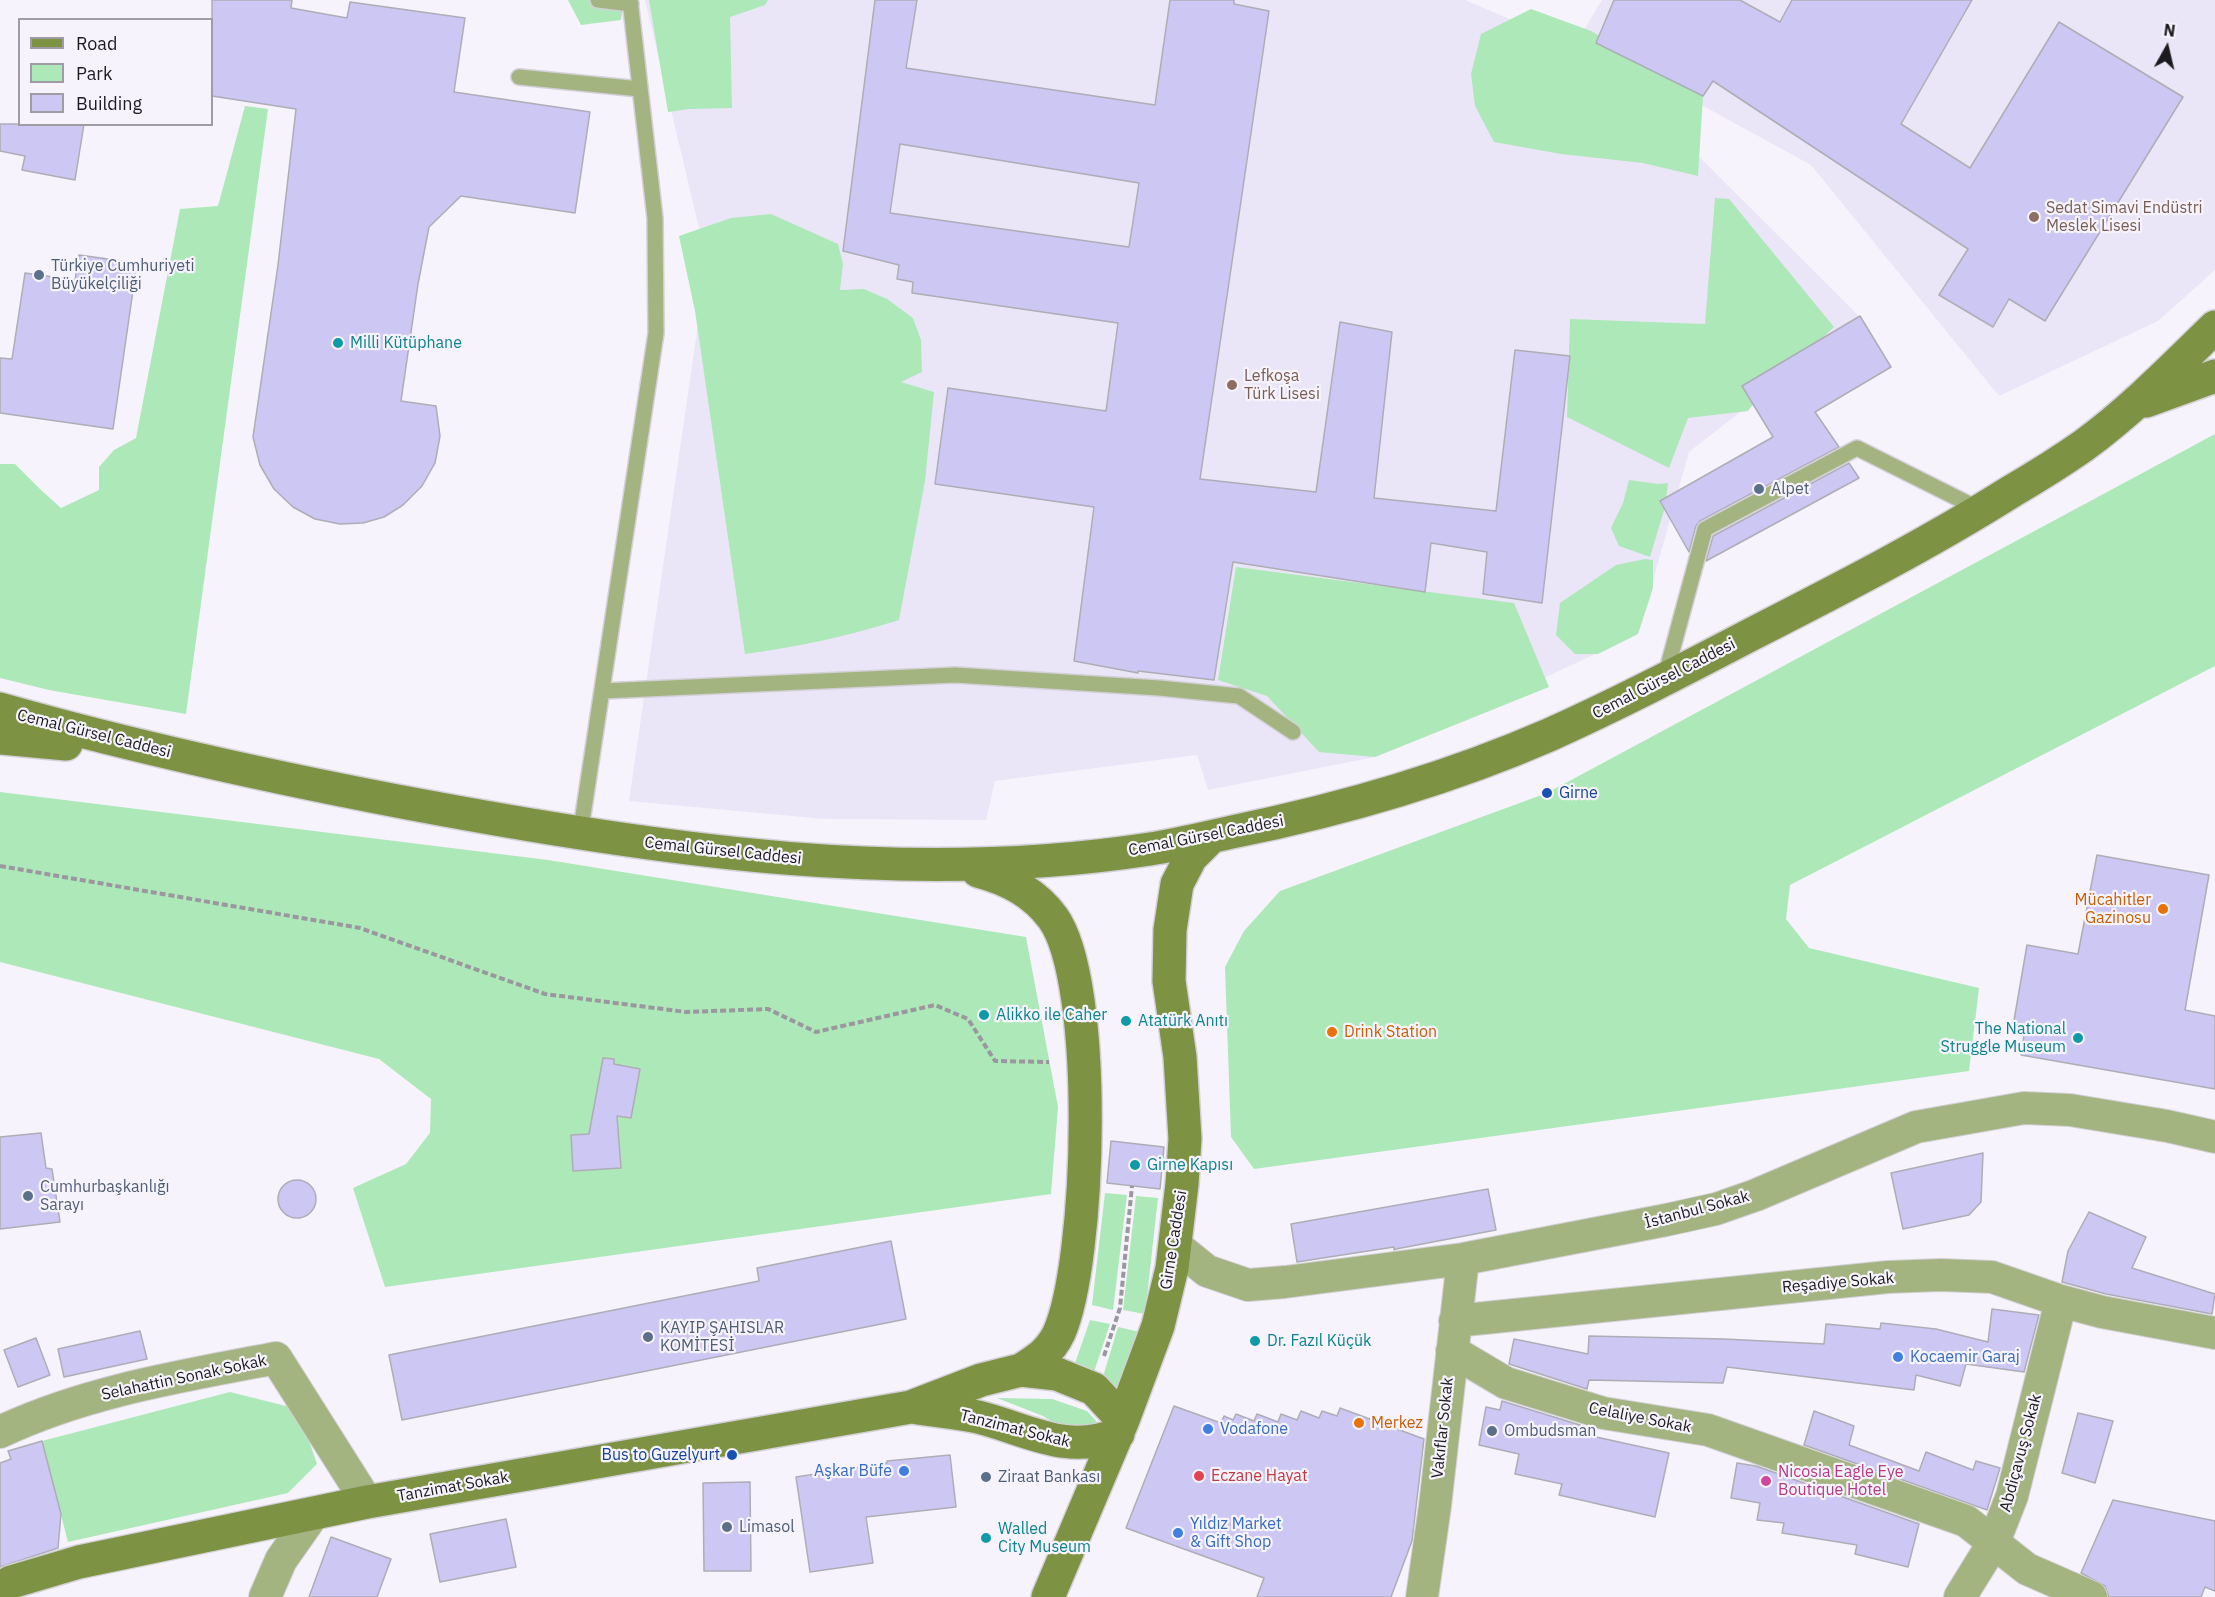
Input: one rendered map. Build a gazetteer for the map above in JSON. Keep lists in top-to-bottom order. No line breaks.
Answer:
{"streets":{"street":["Cemal Gürsel Caddesi","İstanbul Sokak","Girne Caddesi","Reşadiye Sokak","Selahattin Sonak Sokak","Celaliye Sokak","Vakıflar Sokak","Tanzimat Sokak","Abdiçavuş Sokak"]},"crossings":[["Cemal Gürsel Caddesi","Girne Caddesi"],["İstanbul Sokak","Girne Caddesi"],["İstanbul Sokak","Vakıflar Sokak"],["Girne Caddesi","Tanzimat Sokak"],["Reşadiye Sokak","Celaliye Sokak"],["Reşadiye Sokak","Vakıflar Sokak"],["Reşadiye Sokak","Abdiçavuş Sokak"],["Selahattin Sonak Sokak","Tanzimat Sokak"],["Celaliye Sokak","Vakıflar Sokak"],["Celaliye Sokak","Abdiçavuş Sokak"]],"places":["Sedat Simavi Endüstri Meslek Lisesi","Türkiye Cumhuriyeti Büyükelçiliği","Milli Kütüphane","Lefkoşa Türk Lisesi","Alpet","Girne","Mücahitler Gazinosu","Alikko ile Caher","Atatürk Anıtı","Drink Station","The National Struggle Museum","Girne Kapısı","Cumhurbaşkanlığı Sarayı","KAYIP ŞAHISLAR KOMİTESİ","Dr. Fazıl Küçük","Kocaemir Garaj","Merkez","Vodafone","Ombudsman","Bus to Guzelyurt","Aşkar Büfe","Eczane Hayat","Ziraat Bankası","Nicosia Eagle Eye Boutique Hotel","Limasol","Yıldız Market & Gift Shop","Walled City Museum"],"legend":["Road","Park","Building"],"north":"top"}
